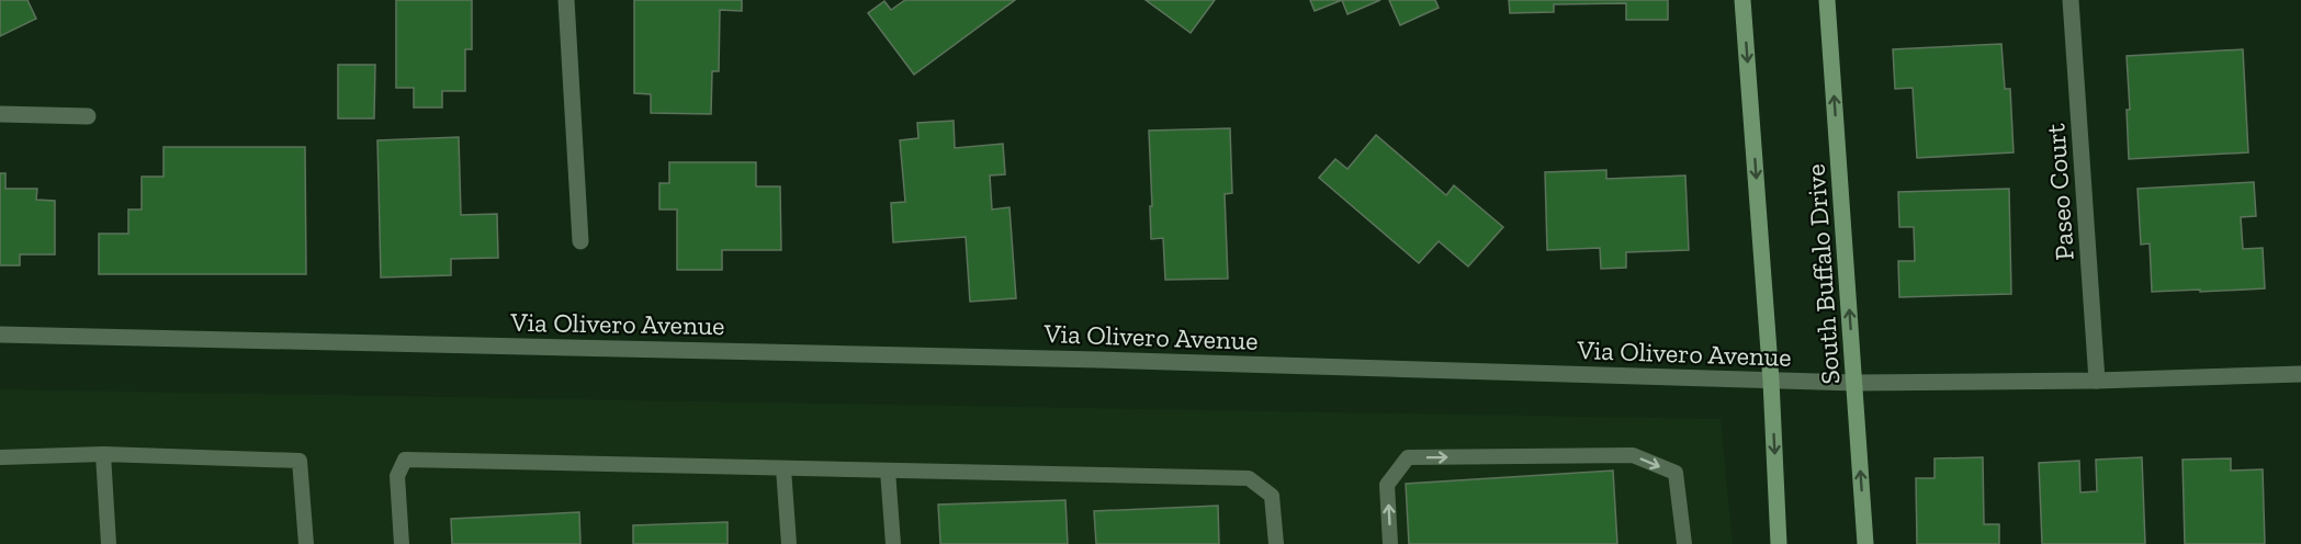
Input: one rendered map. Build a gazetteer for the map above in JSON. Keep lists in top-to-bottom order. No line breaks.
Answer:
{"streets":{"main road":["South Buffalo Drive"],"street":["Paseo Court","Via Olivero Avenue"]},"crossings":[["Paseo Court","Via Olivero Avenue"],["South Buffalo Drive","Via Olivero Avenue"]]}
